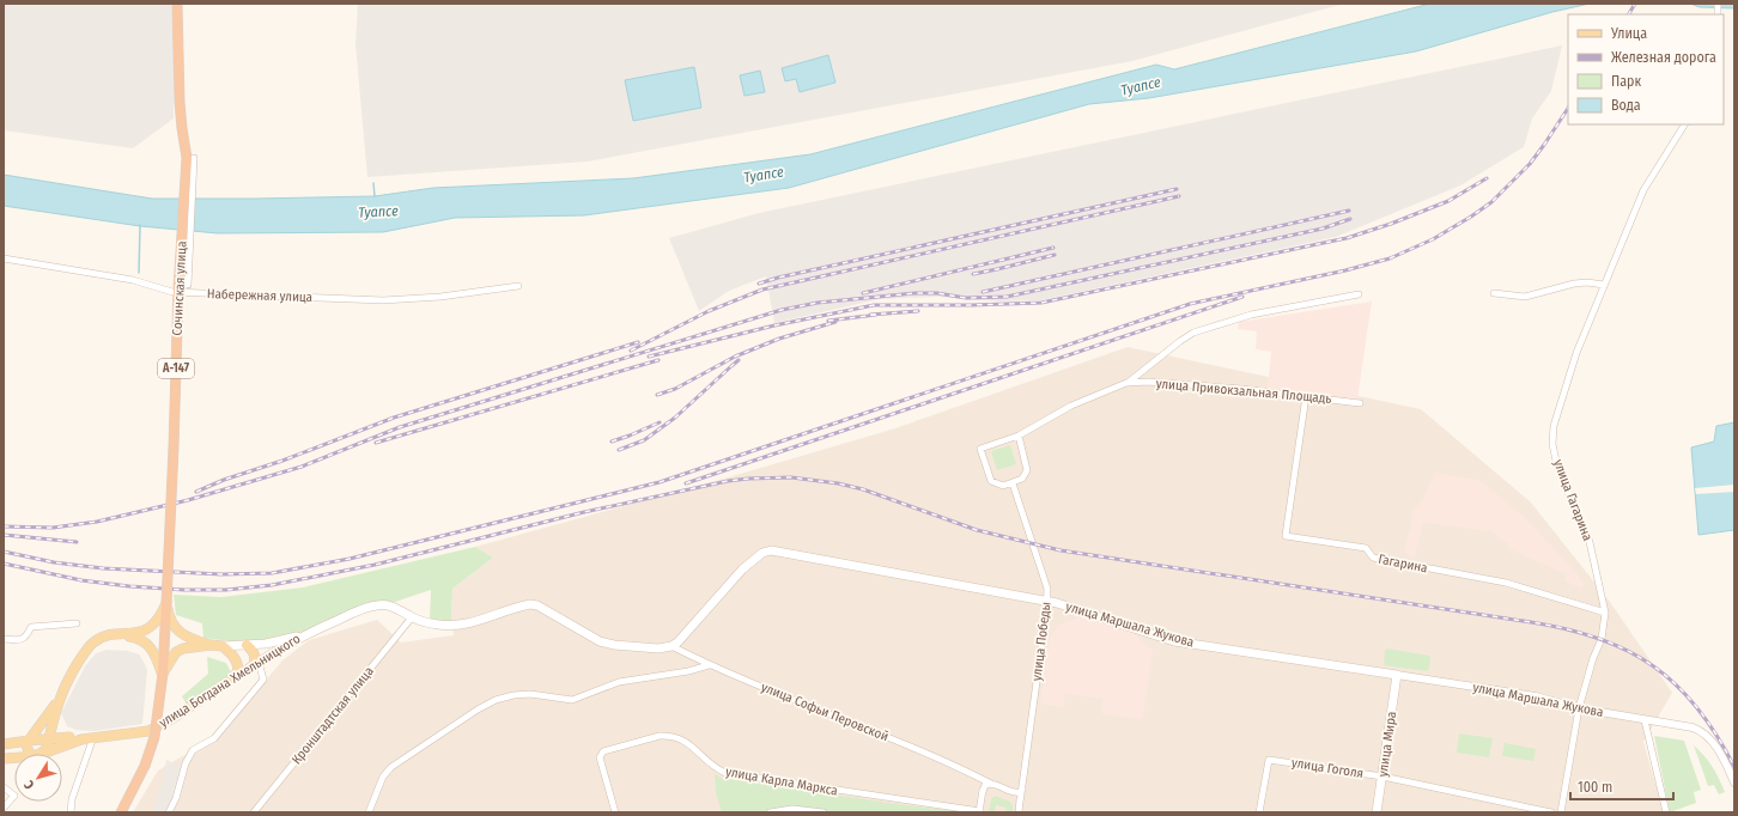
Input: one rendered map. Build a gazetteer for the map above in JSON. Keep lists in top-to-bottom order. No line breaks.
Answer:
{"streets":{"highway":["Сочинская улица","А-147"],"main road":["улица Маршала Жукова","улица Богдана Хмельницкого","улица Мира"],"street":["Набережная улица","улица Привокзальная Площадь","улица Гагарина","Гагарина","улица Победы","улица Софьи Перовской","Кронштадтская улица","улица Гоголя","улица Карла Маркса"]},"crossings":[["Сочинская улица","Набережная улица"],["Сочинская улица","А-147"],["улица Привокзальная Площадь","Гагарина"],["улица Привокзальная Площадь","улица Победы"],["улица Гагарина","Гагарина"],["улица Гагарина","улица Маршала Жукова"],["улица Маршала Жукова","улица Победы"],["улица Маршала Жукова","улица Богдана Хмельницкого"],["улица Маршала Жукова","улица Софьи Перовской"],["улица Маршала Жукова","улица Мира"],["улица Богдана Хмельницкого","улица Софьи Перовской"],["улица Богдана Хмельницкого","Кронштадтская улица"],["улица Мира","улица Гоголя"]],"water":["Туапсе"],"legend":["Улица","Железная дорога","Парк","Вода"],"scale_bar":"100 m","north":"bottom left"}
